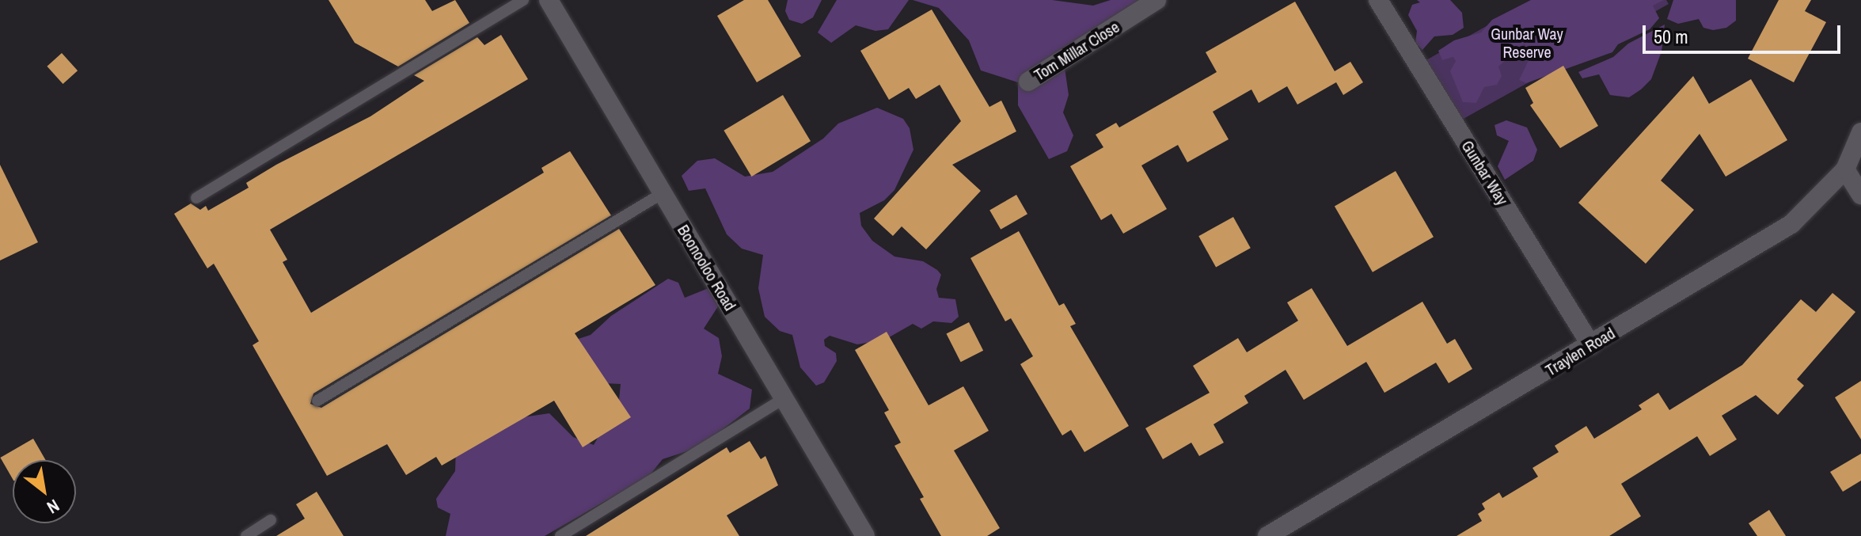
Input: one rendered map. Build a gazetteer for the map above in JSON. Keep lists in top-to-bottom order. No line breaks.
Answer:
{"streets":{"street":["Tom Millar Close","Gunbar Way","Boonooloo Road","Traylen Road"]},"crossings":[["Gunbar Way","Traylen Road"]],"parks":["Gunbar Way Reserve"],"scale_bar":"50 m","north":"bottom right"}
